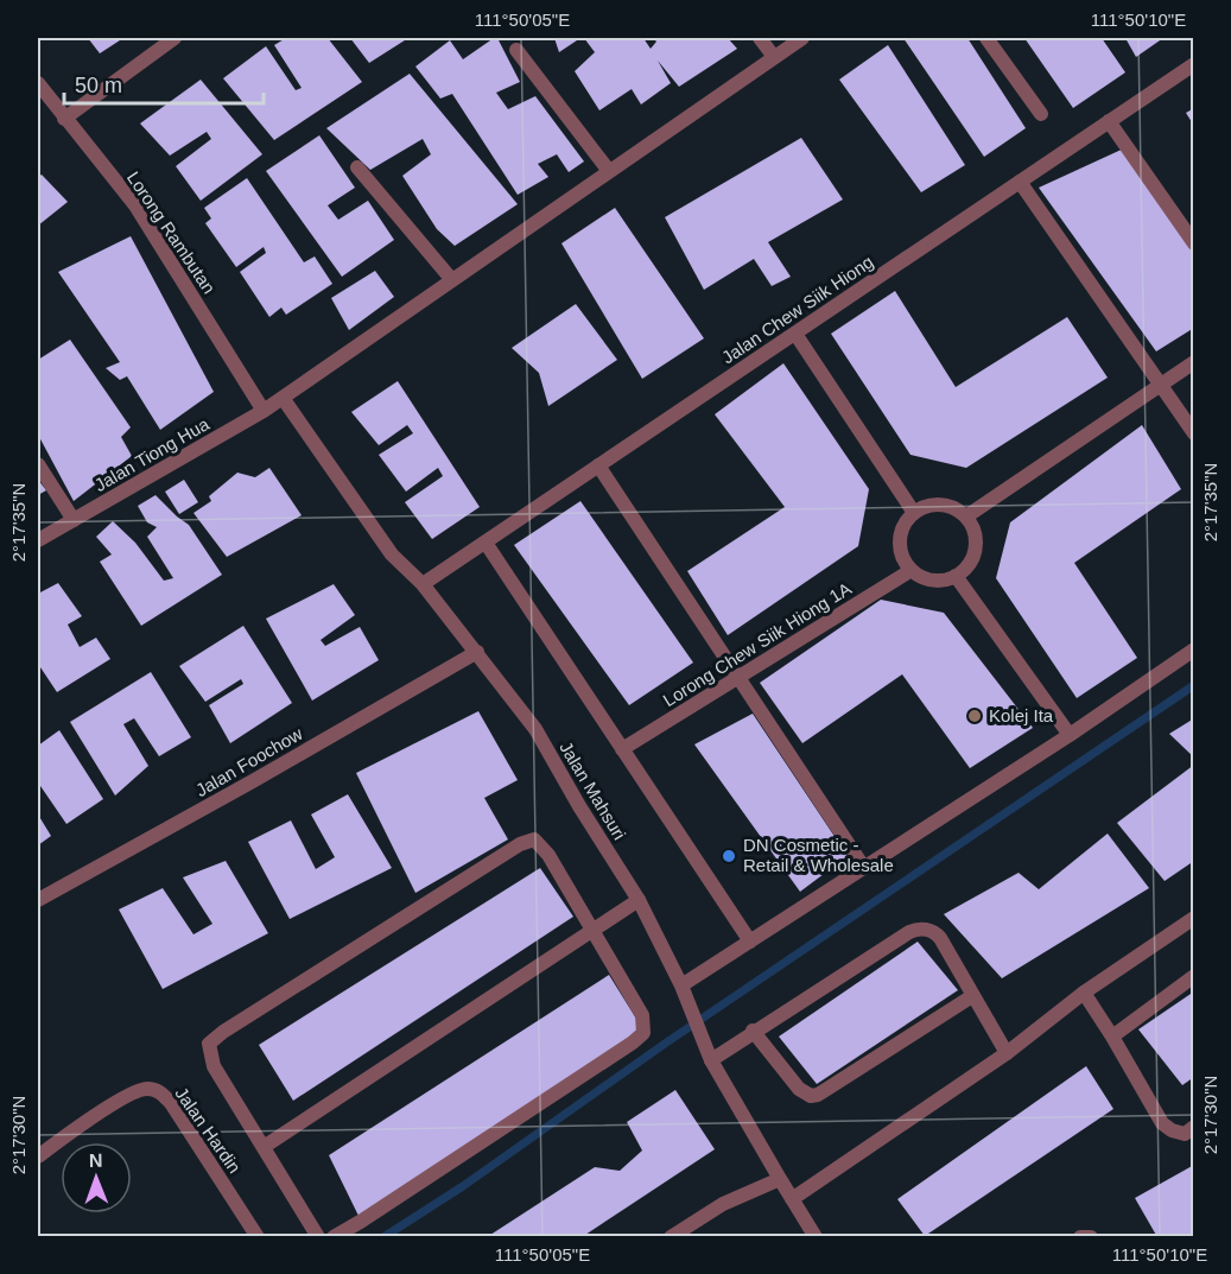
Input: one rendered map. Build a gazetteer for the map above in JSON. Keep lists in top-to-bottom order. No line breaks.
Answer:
{"streets":{"street":["Lorong Rambutan","Jalan Chew Siik Hiong","Jalan Tiong Hua","Lorong Chew Siik Hiong 1A","Jalan Foochow","Jalan Mahsuri","Jalan Hardin"]},"crossings":[["Lorong Rambutan","Jalan Tiong Hua"],["Jalan Chew Siik Hiong","Jalan Mahsuri"],["Jalan Tiong Hua","Jalan Mahsuri"],["Jalan Foochow","Jalan Mahsuri"]],"places":["Kolej Ita","DN Cosmetic - Retail & Wholesale"],"scale_bar":"50 m","north":"top","coordinates":["111°50'05\"E","111°50'10\"E","2°17'35\"N","2°17'30\"N"]}
